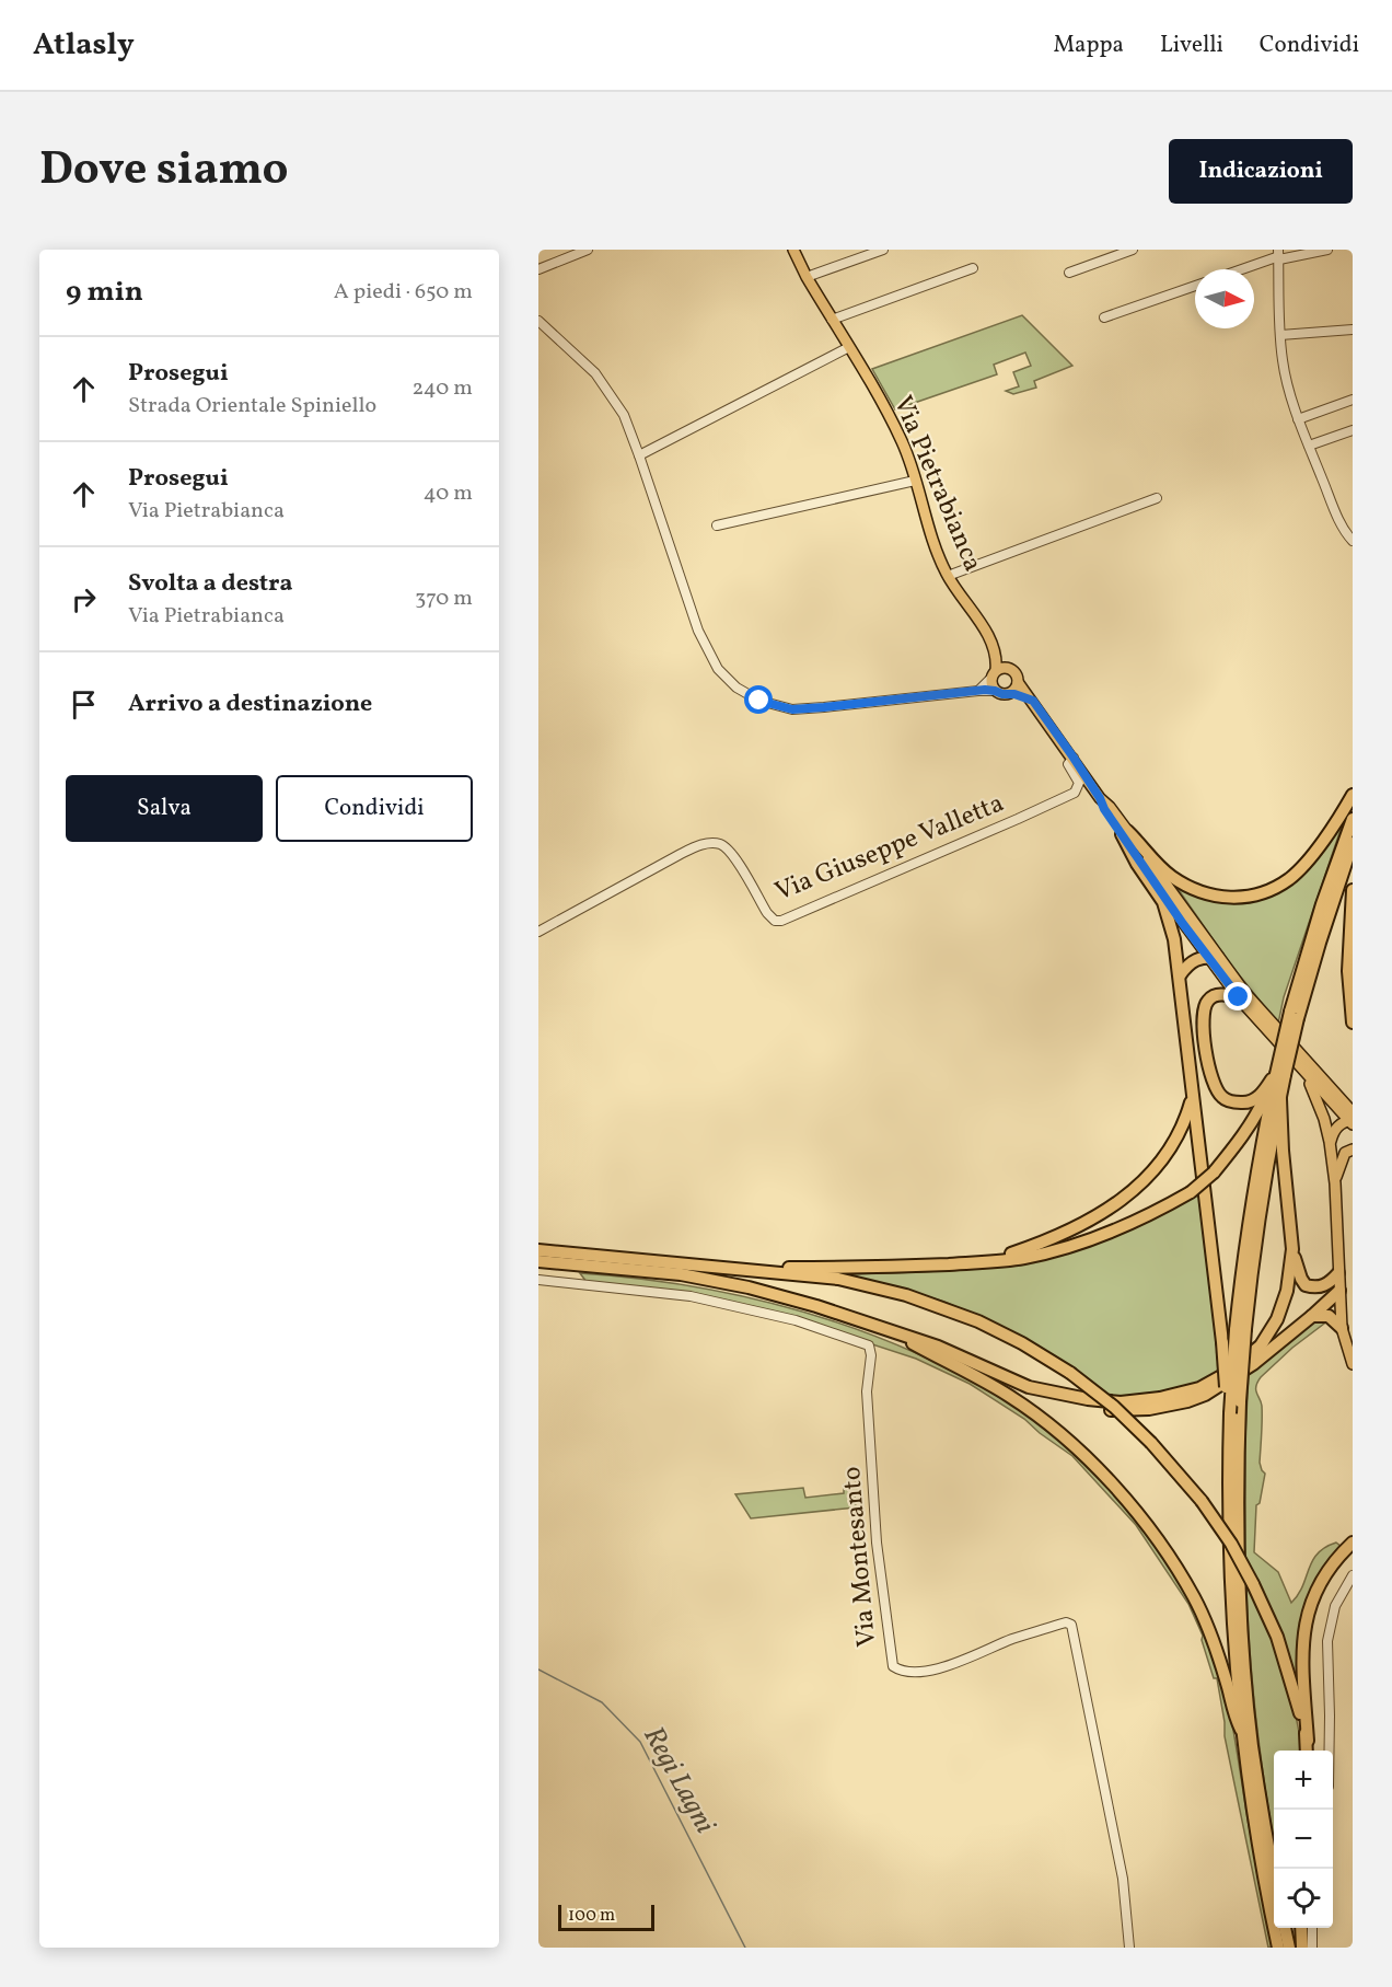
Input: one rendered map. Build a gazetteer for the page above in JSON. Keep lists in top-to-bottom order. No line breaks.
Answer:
{"streets":{"main road":["Via Pietrabianca"],"street":["Via Giuseppe Valletta","Via Montesanto"]},"crossings":[["Via Pietrabianca","Via Giuseppe Valletta"]],"water":["Regi Lagni"],"scale_bar":"100 m","north":"right","page":{"header":"Atlasly","nav":["Mappa","Livelli","Condividi"],"title":"Dove siamo","buttons":["Indicazioni",["Salva","Condividi"]],"heading":["9 min","A piedi · 650 m"],"list":[["Prosegui","Strada Orientale Spiniello","240 m"],["Prosegui","Via Pietrabianca","40 m"],["Svolta a destra","Via Pietrabianca","370 m"],"Arrivo a destinazione"],"map_buttons":["+","−"],"scale":"100 m"}}
